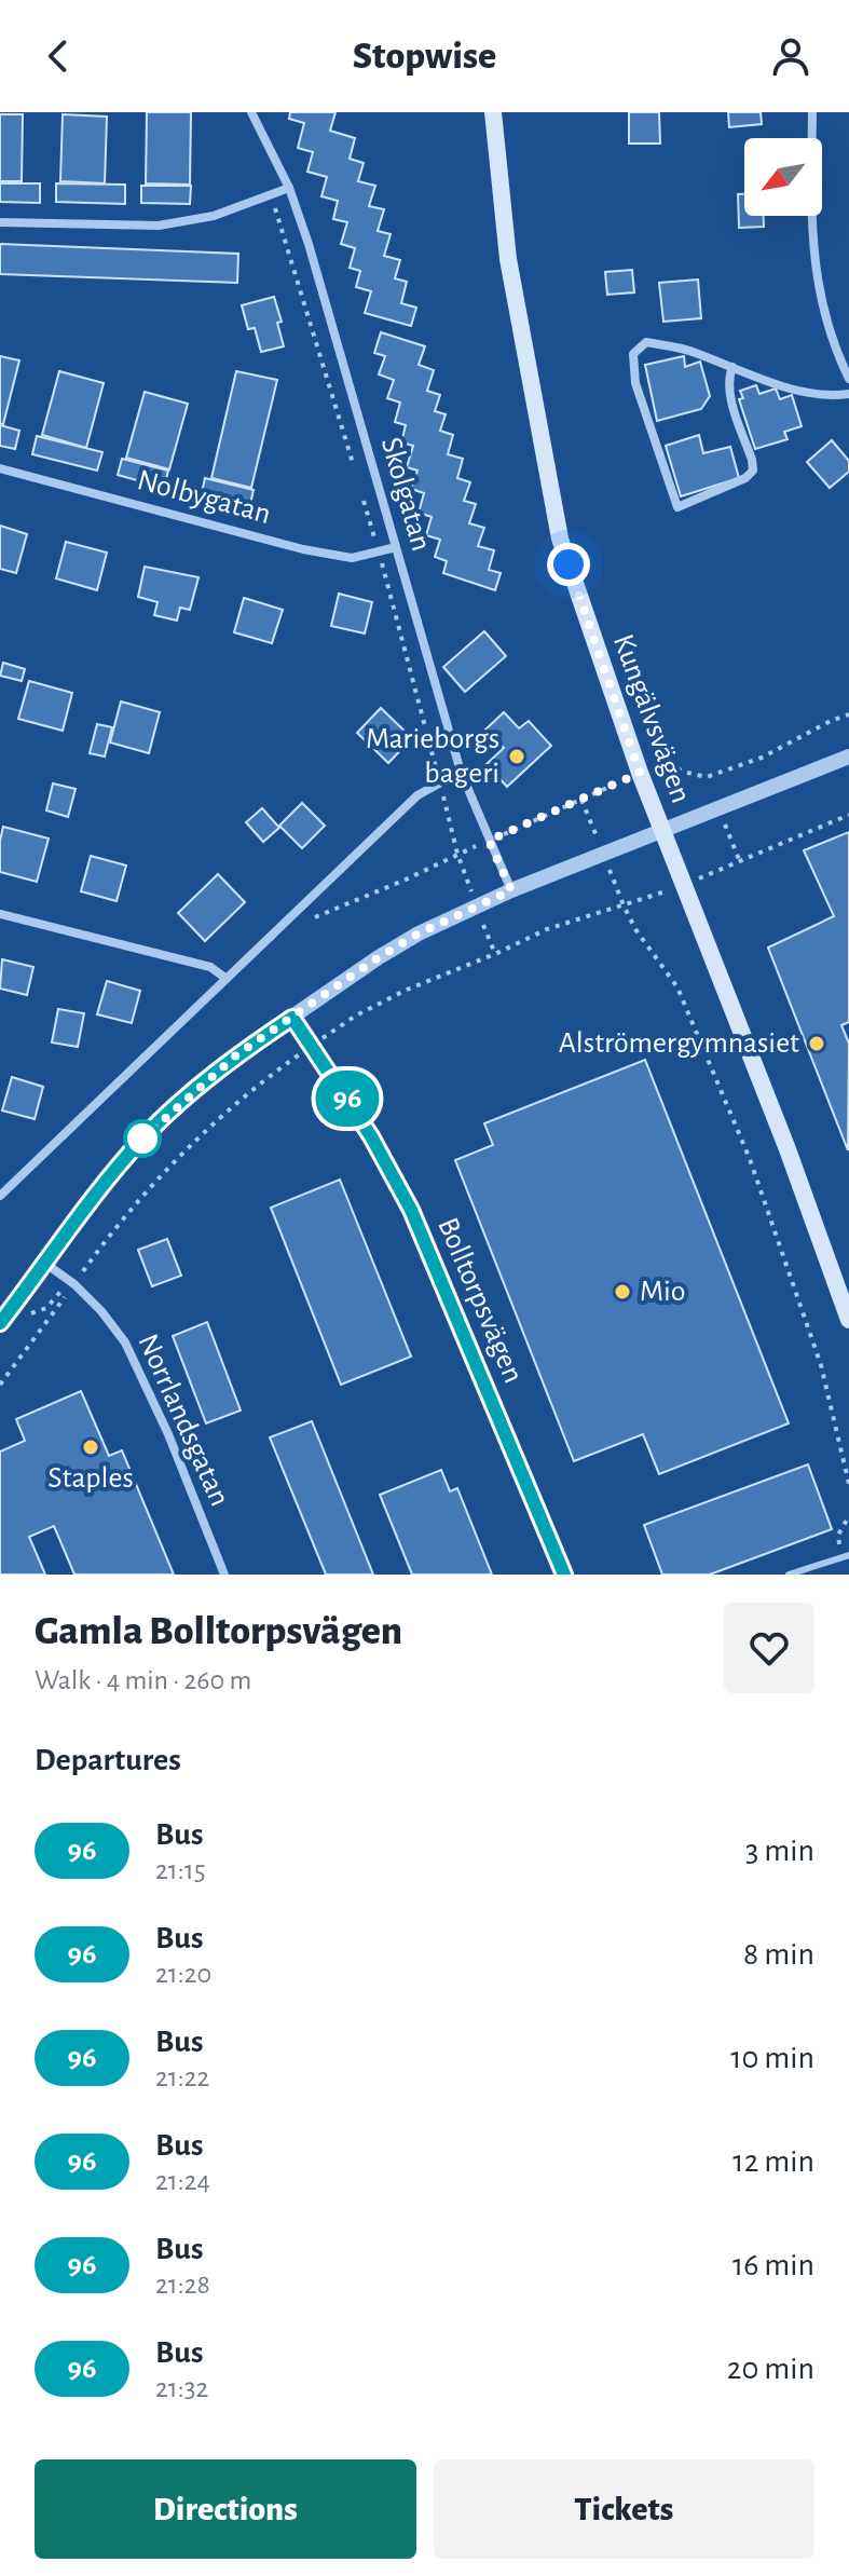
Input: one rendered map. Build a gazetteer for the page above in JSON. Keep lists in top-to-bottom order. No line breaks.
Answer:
{"streets":{"main road":["Kungälvsvägen"],"street":["Skolgatan","Nolbygatan","Bolltorpsvägen","Norrlandsgatan"]},"crossings":[["Skolgatan","Nolbygatan"]],"places":["Marieborgs bageri","Alströmergymnasiet","Mio","Staples"],"lines":["bus line 96"],"north":"bottom left","page":{"header":"Stopwise","on_map":"96","heading":[["Gamla Bolltorpsvägen","Walk · 4 min · 260 m"],"Departures"],"list":[{"mark":"96","name":"Bus","note":"21:15","value":"3 min"},{"mark":"96","name":"Bus","note":"21:20","value":"8 min"},{"mark":"96","name":"Bus","note":"21:22","value":"10 min"},{"mark":"96","name":"Bus","note":"21:24","value":"12 min"},{"mark":"96","name":"Bus","note":"21:28","value":"16 min"},{"mark":"96","name":"Bus","note":"21:32","value":"20 min"}],"buttons":["Directions","Tickets"]}}
